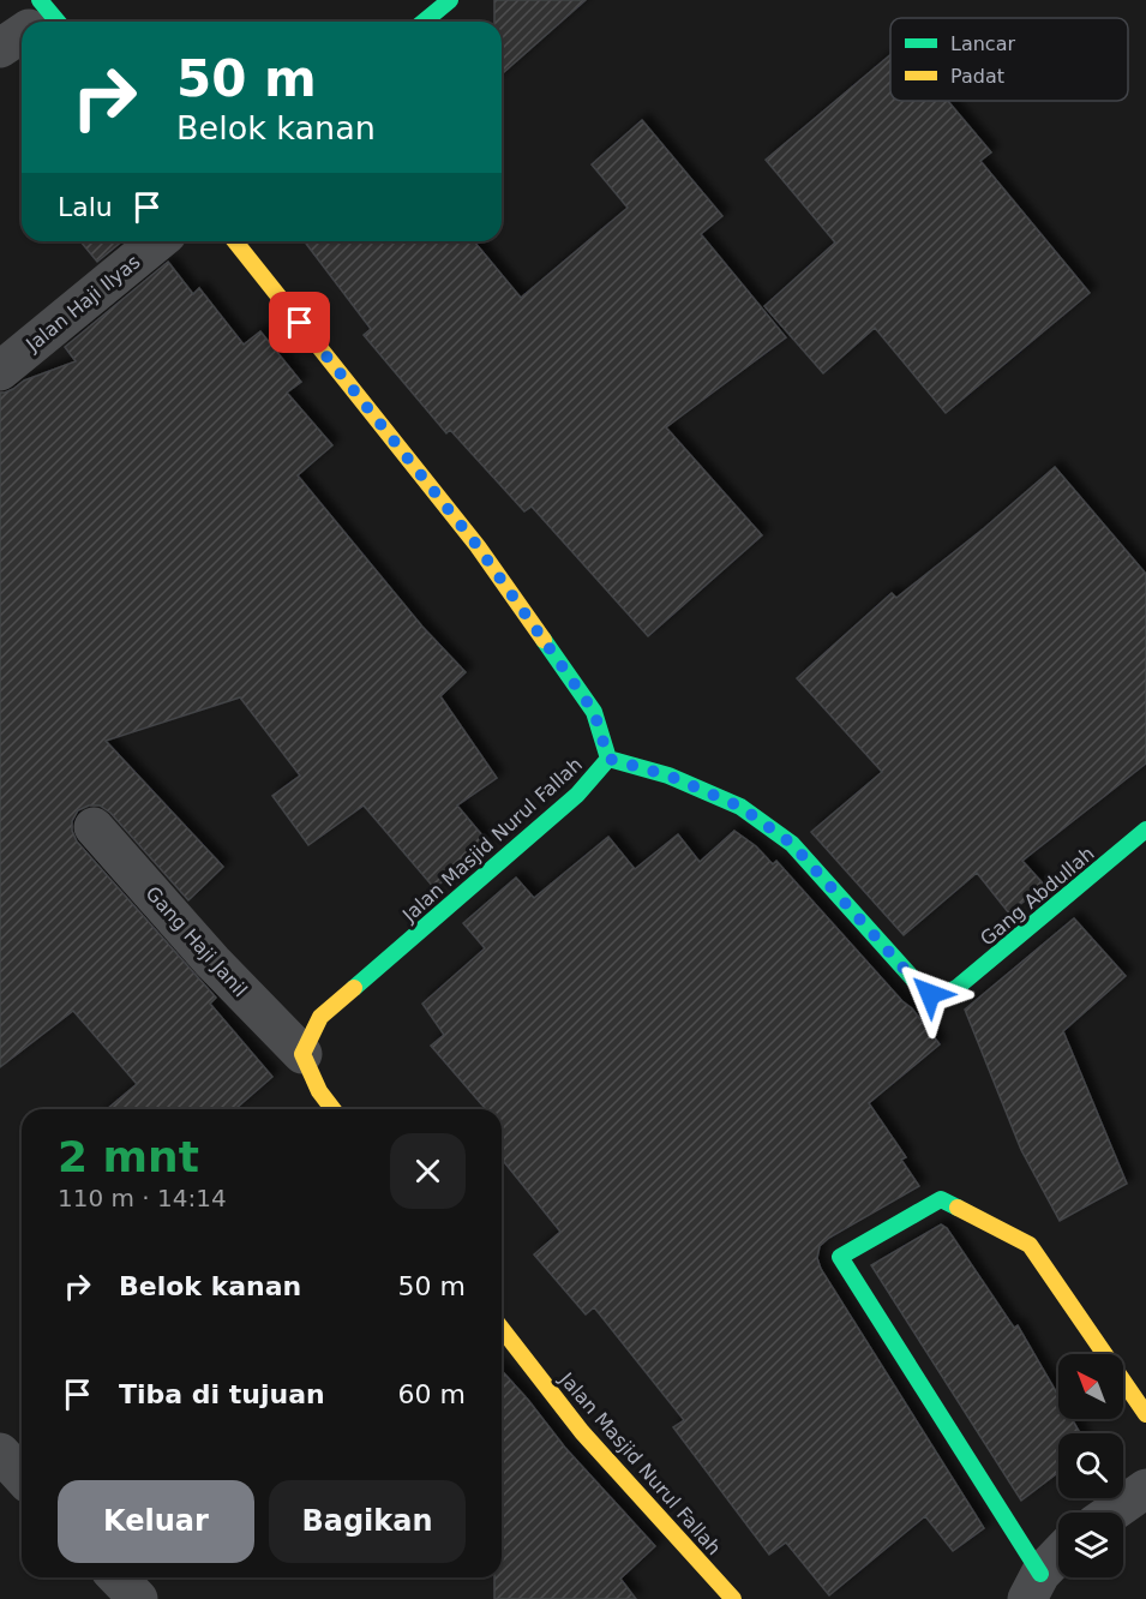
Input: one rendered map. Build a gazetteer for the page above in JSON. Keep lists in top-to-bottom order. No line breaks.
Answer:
{"streets":{"street":["Jalan Haji Ilyas","Jalan Masjid Nurul Fallah","Gang Abdullah","Gang Haji Janil"]},"crossings":[["Jalan Masjid Nurul Fallah","Gang Abdullah"],["Jalan Masjid Nurul Fallah","Gang Haji Janil"]],"legend":["Lancar","Padat"],"north":"top left","page":{"turn":["50 m","Belok kanan"],"then":"Lalu","heading":["2 mnt","110 m · 14:14"],"list":[{"name":"Belok kanan","value":"50 m"},{"name":"Tiba di tujuan","value":"60 m"}],"buttons":["Keluar","Bagikan"]}}
